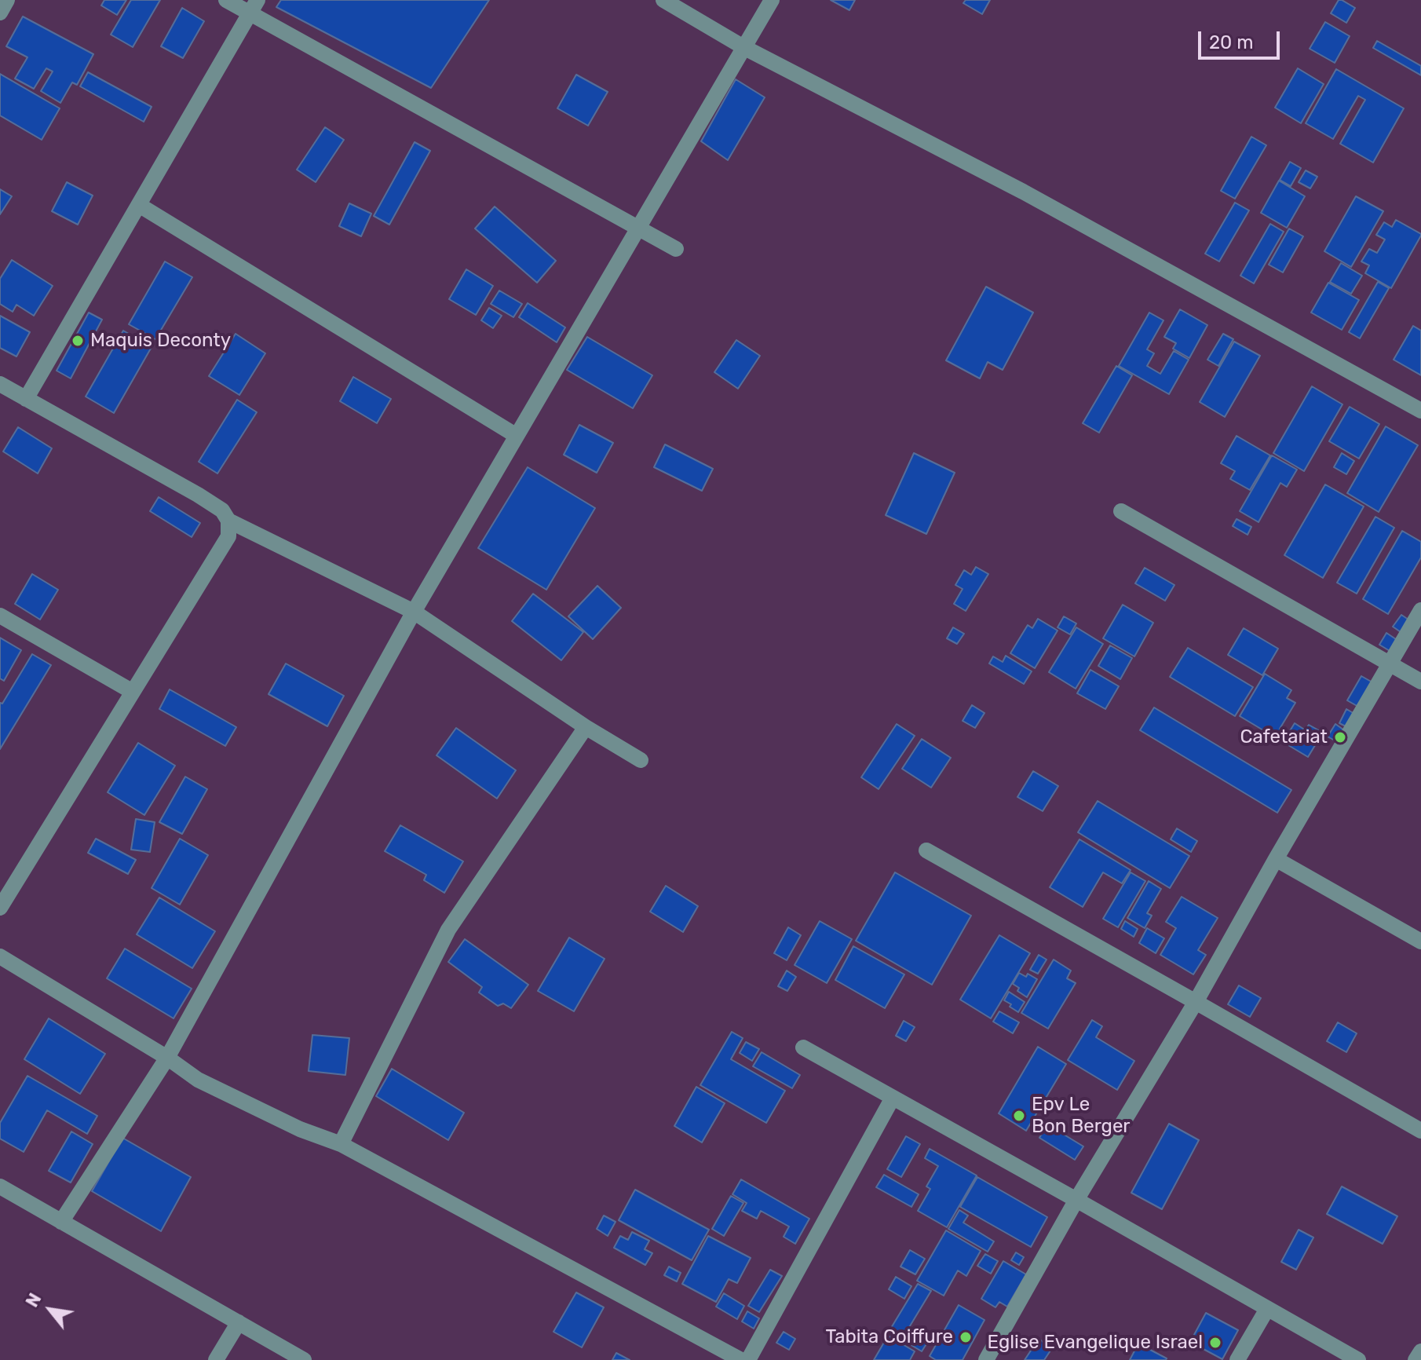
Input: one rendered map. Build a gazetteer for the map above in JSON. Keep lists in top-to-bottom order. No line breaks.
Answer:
{"places":["Maquis Deconty","Cafetariat","Epv Le Bon Berger","Tabita Coiffure","Eglise Evangelique Israel"],"scale_bar":"20 m","north":"top left"}
